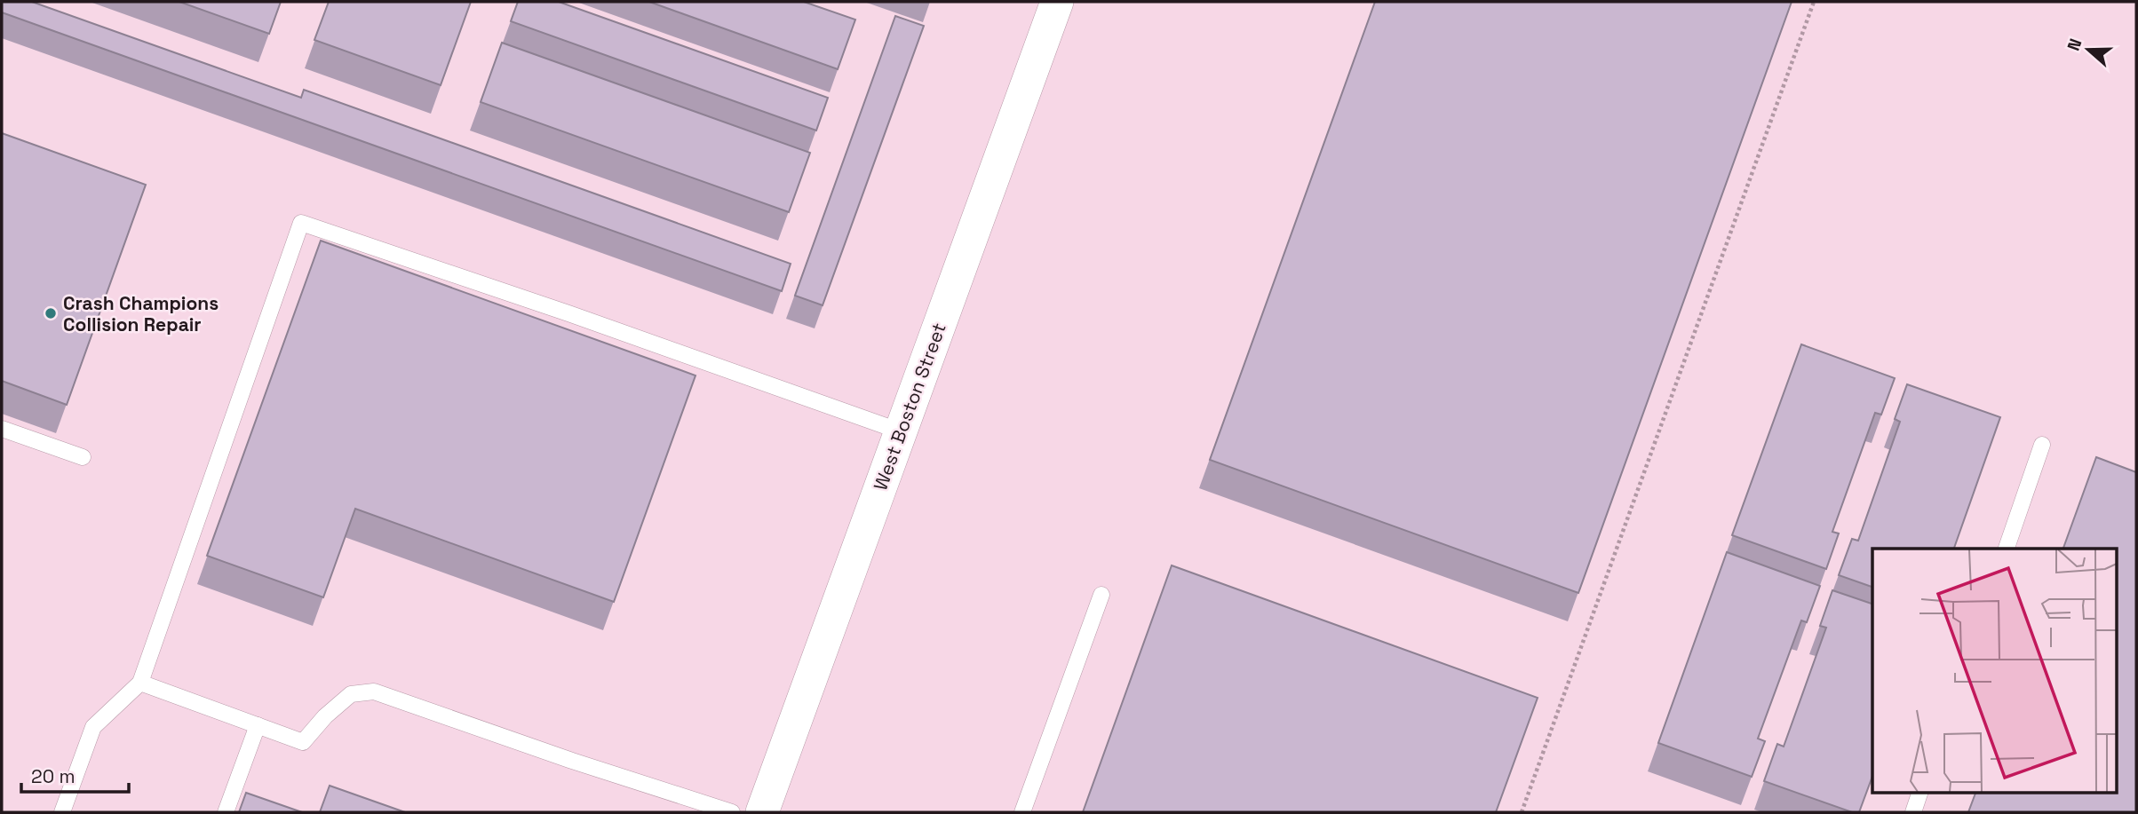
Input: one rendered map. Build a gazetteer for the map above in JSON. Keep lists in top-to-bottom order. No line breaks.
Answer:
{"streets":{"street":["West Boston Street"]},"places":["Crash Champions Collision Repair"],"scale_bar":"20 m","north":"left"}
